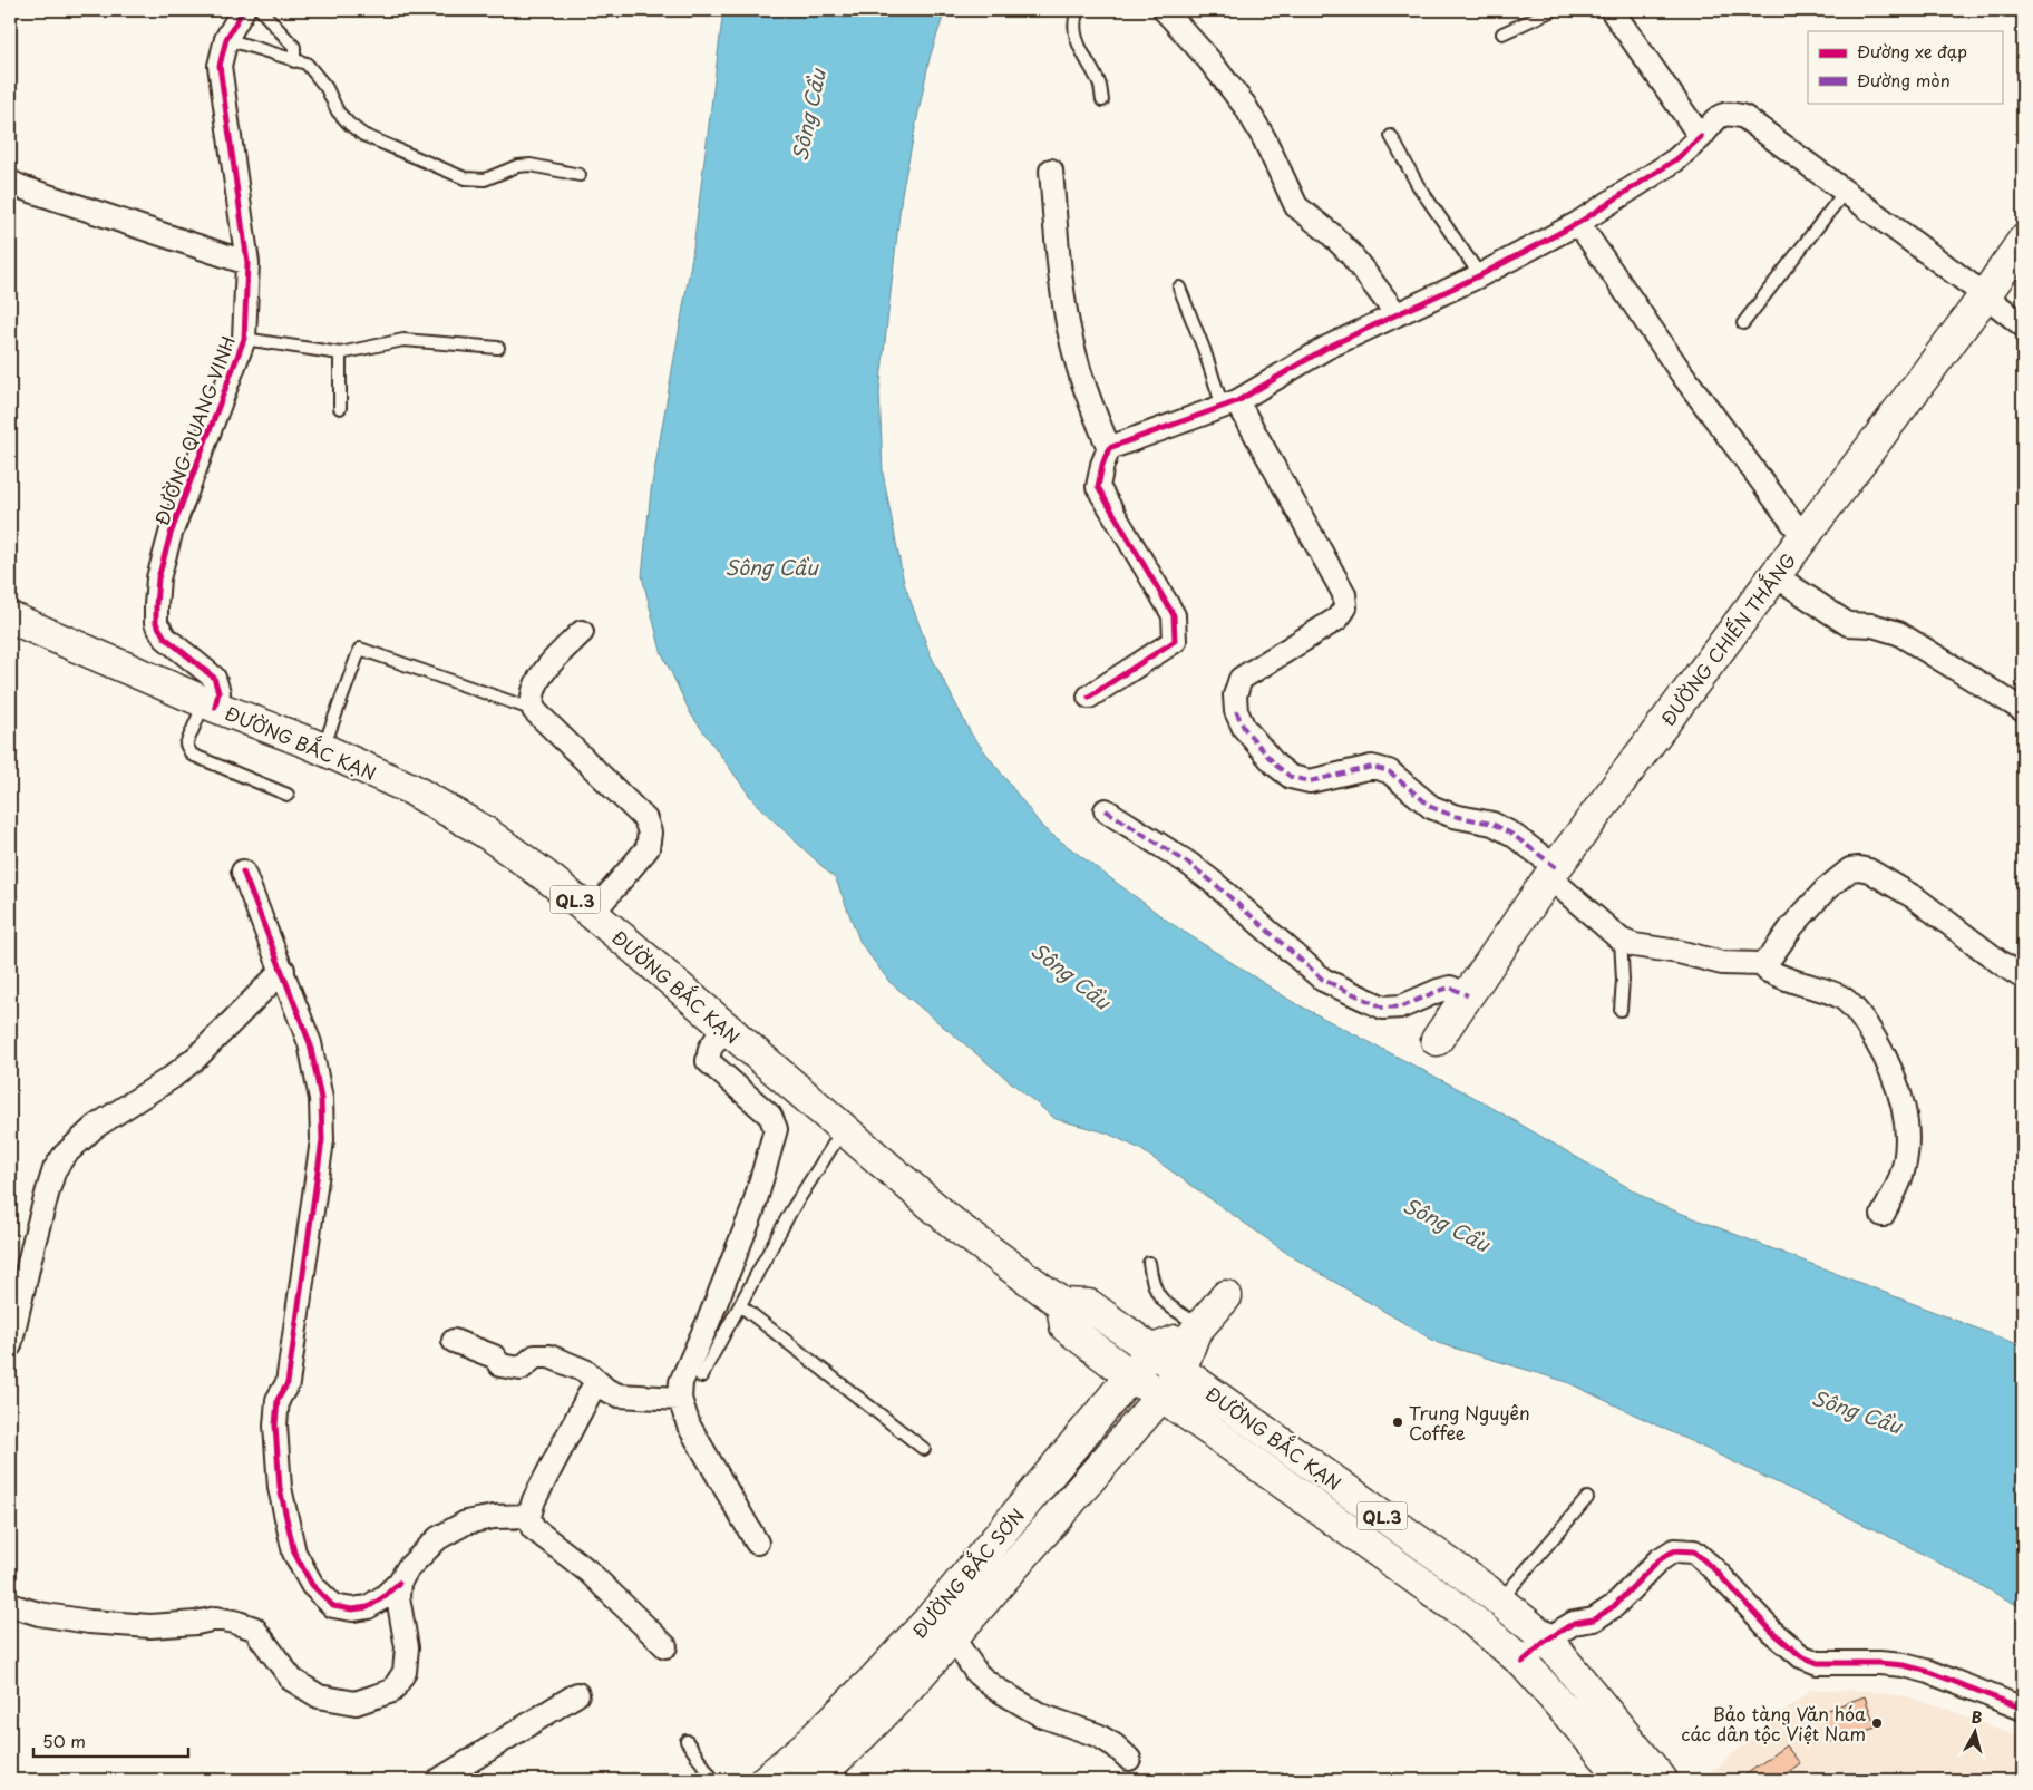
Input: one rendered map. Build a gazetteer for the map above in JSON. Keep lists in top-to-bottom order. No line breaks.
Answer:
{"streets":{"main road":["ĐƯỜNG CHIẾN THẮNG","ĐƯỜNG BẮC KẠN","QL.3","ĐƯỜNG BẮC SƠN"],"street":["ĐƯỜNG QUANG VINH"]},"crossings":[["ĐƯỜNG QUANG VINH","ĐƯỜNG BẮC KẠN"],["ĐƯỜNG BẮC KẠN","ĐƯỜNG BẮC SƠN"]],"water":["Sông Cầu"],"places":["Trung Nguyên Coffee","Bảo tàng Văn hóa các dân tộc Việt Nam"],"legend":["Đường xe đạp","Đường mòn"],"scale_bar":"50 m","north":"top"}
